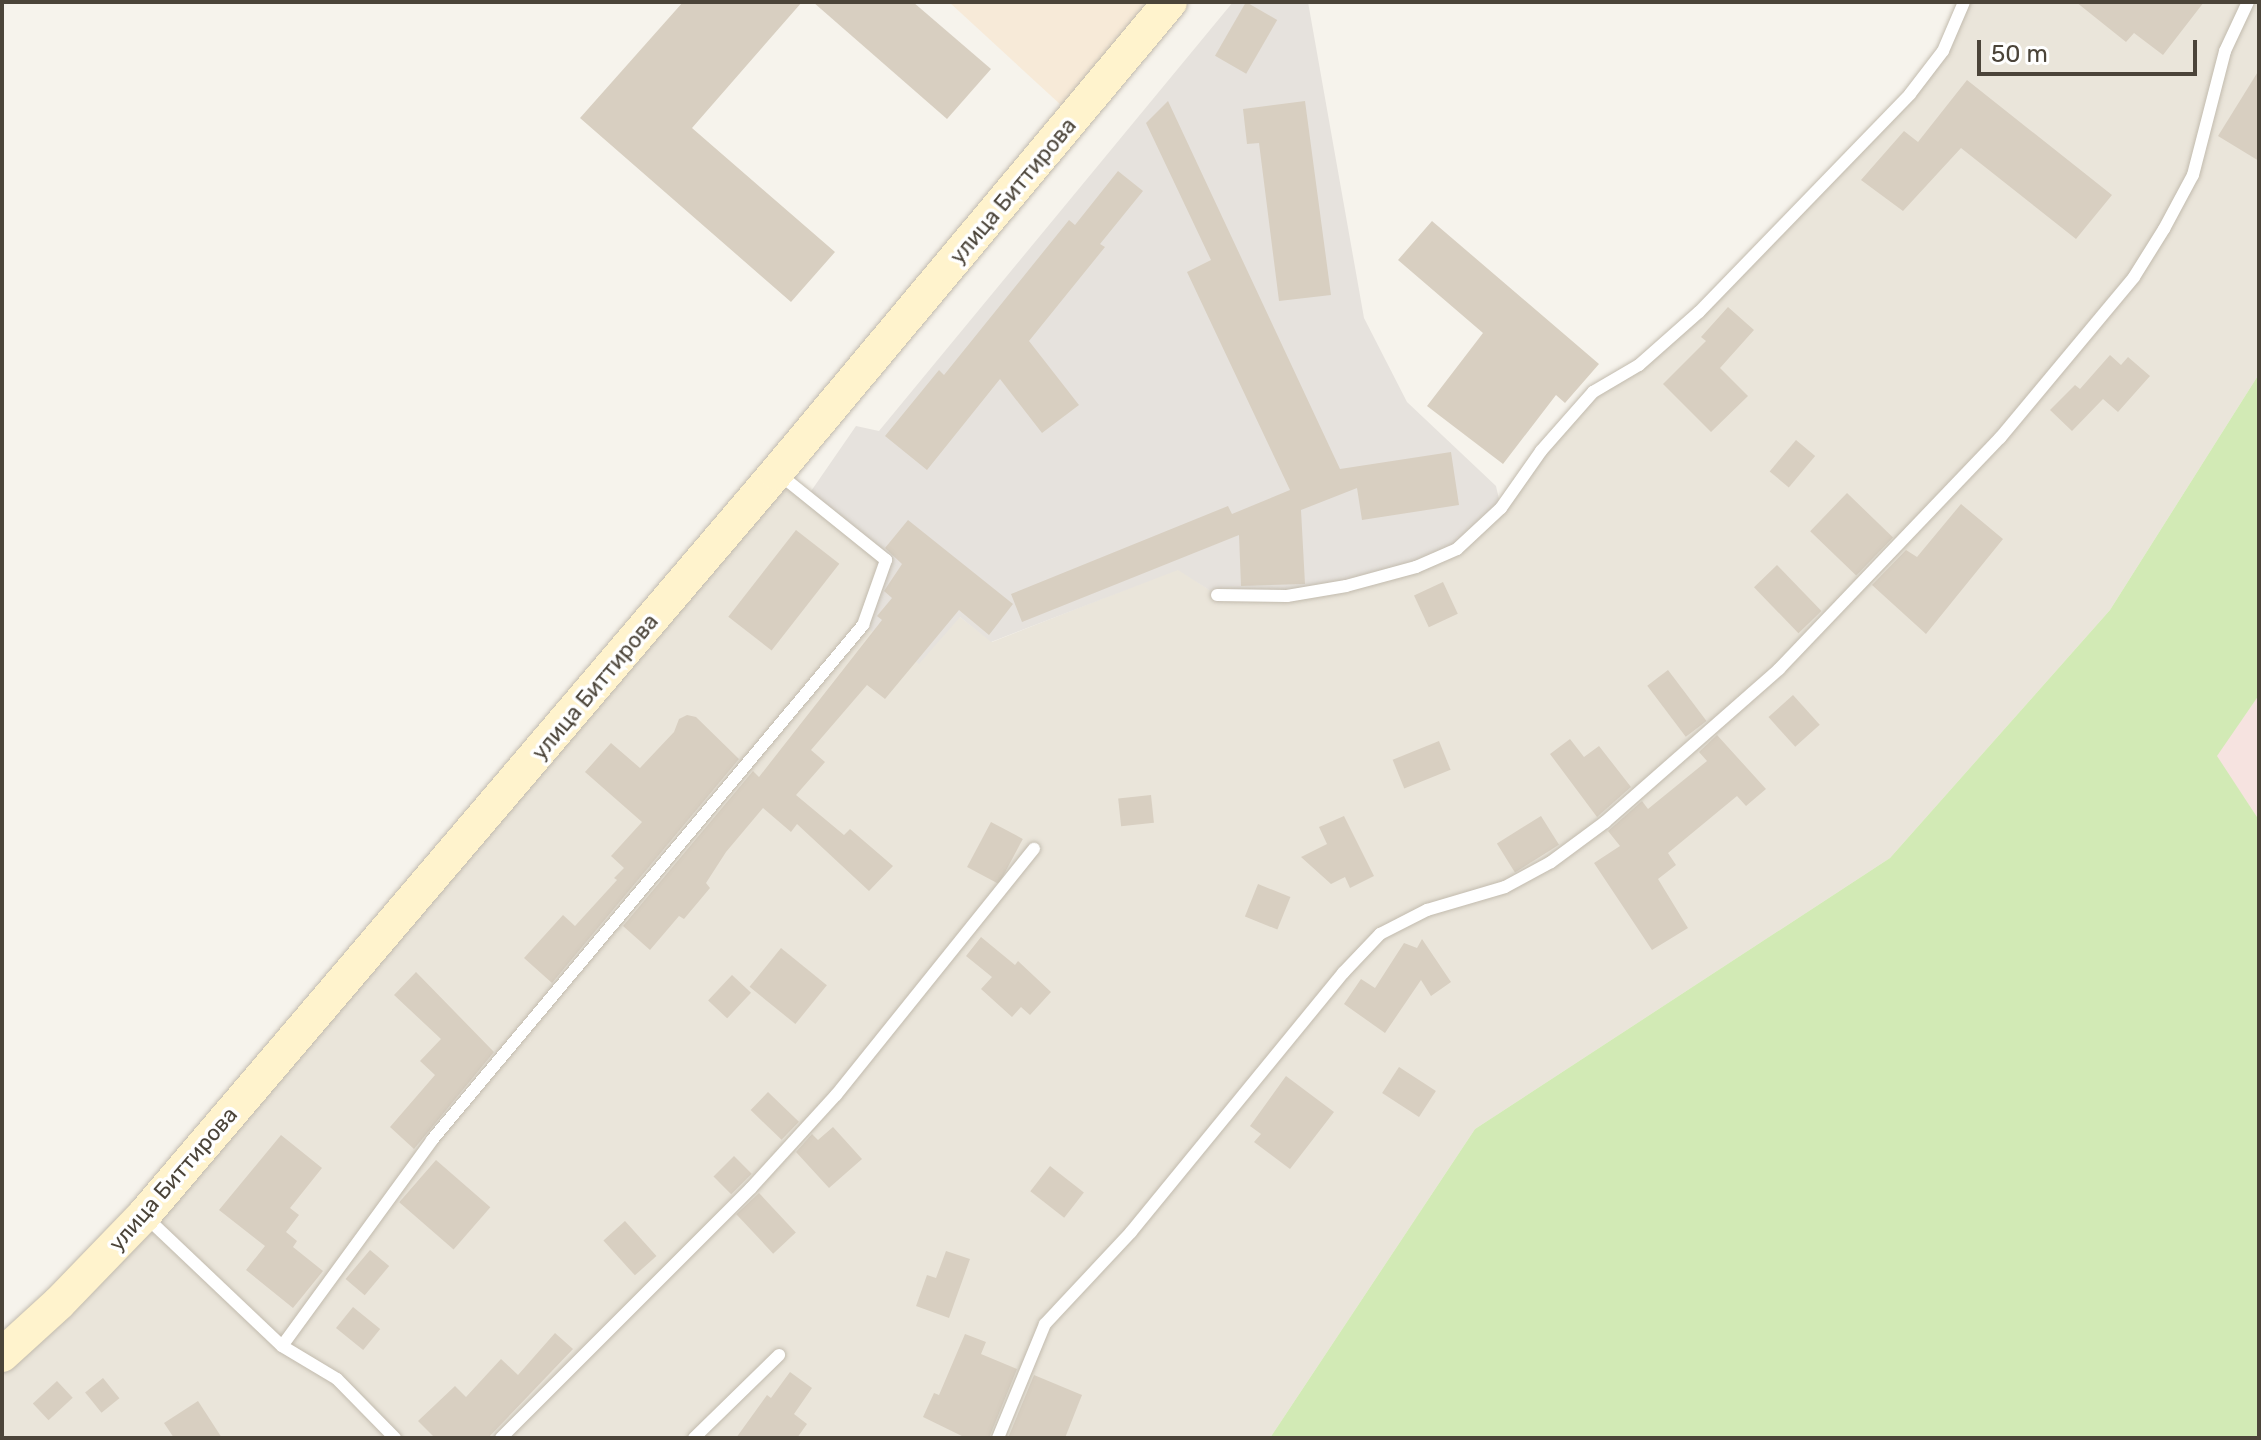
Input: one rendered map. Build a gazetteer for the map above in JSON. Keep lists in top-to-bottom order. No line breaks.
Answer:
{"streets":{"street":["улица Биттирова"]},"scale_bar":"50 m"}
